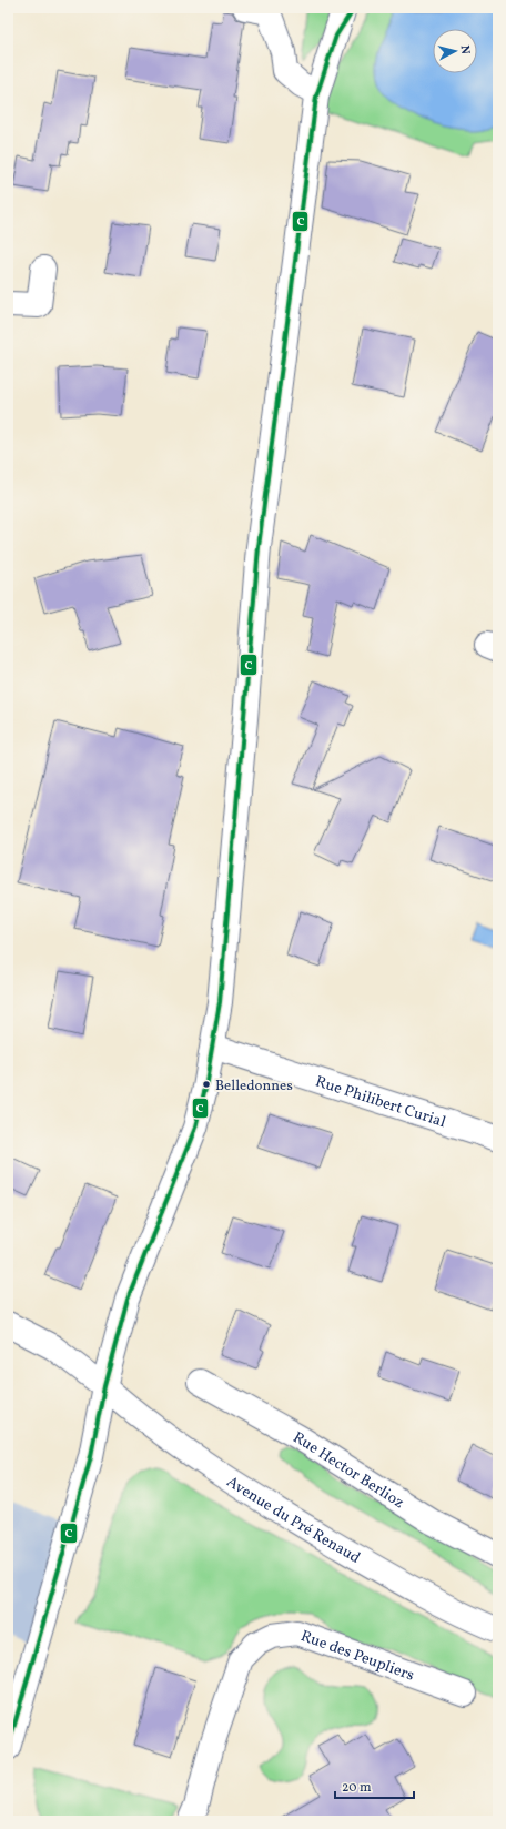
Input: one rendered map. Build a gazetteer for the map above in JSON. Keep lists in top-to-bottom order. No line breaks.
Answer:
{"streets":{"main road":["Rue Philibert Curial","Rue Hector Berlioz","Avenue du Pré Renaud","Rue des Peupliers"]},"places":["Belledonnes"],"lines":["transit line C"],"scale_bar":"20 m","north":"right"}
